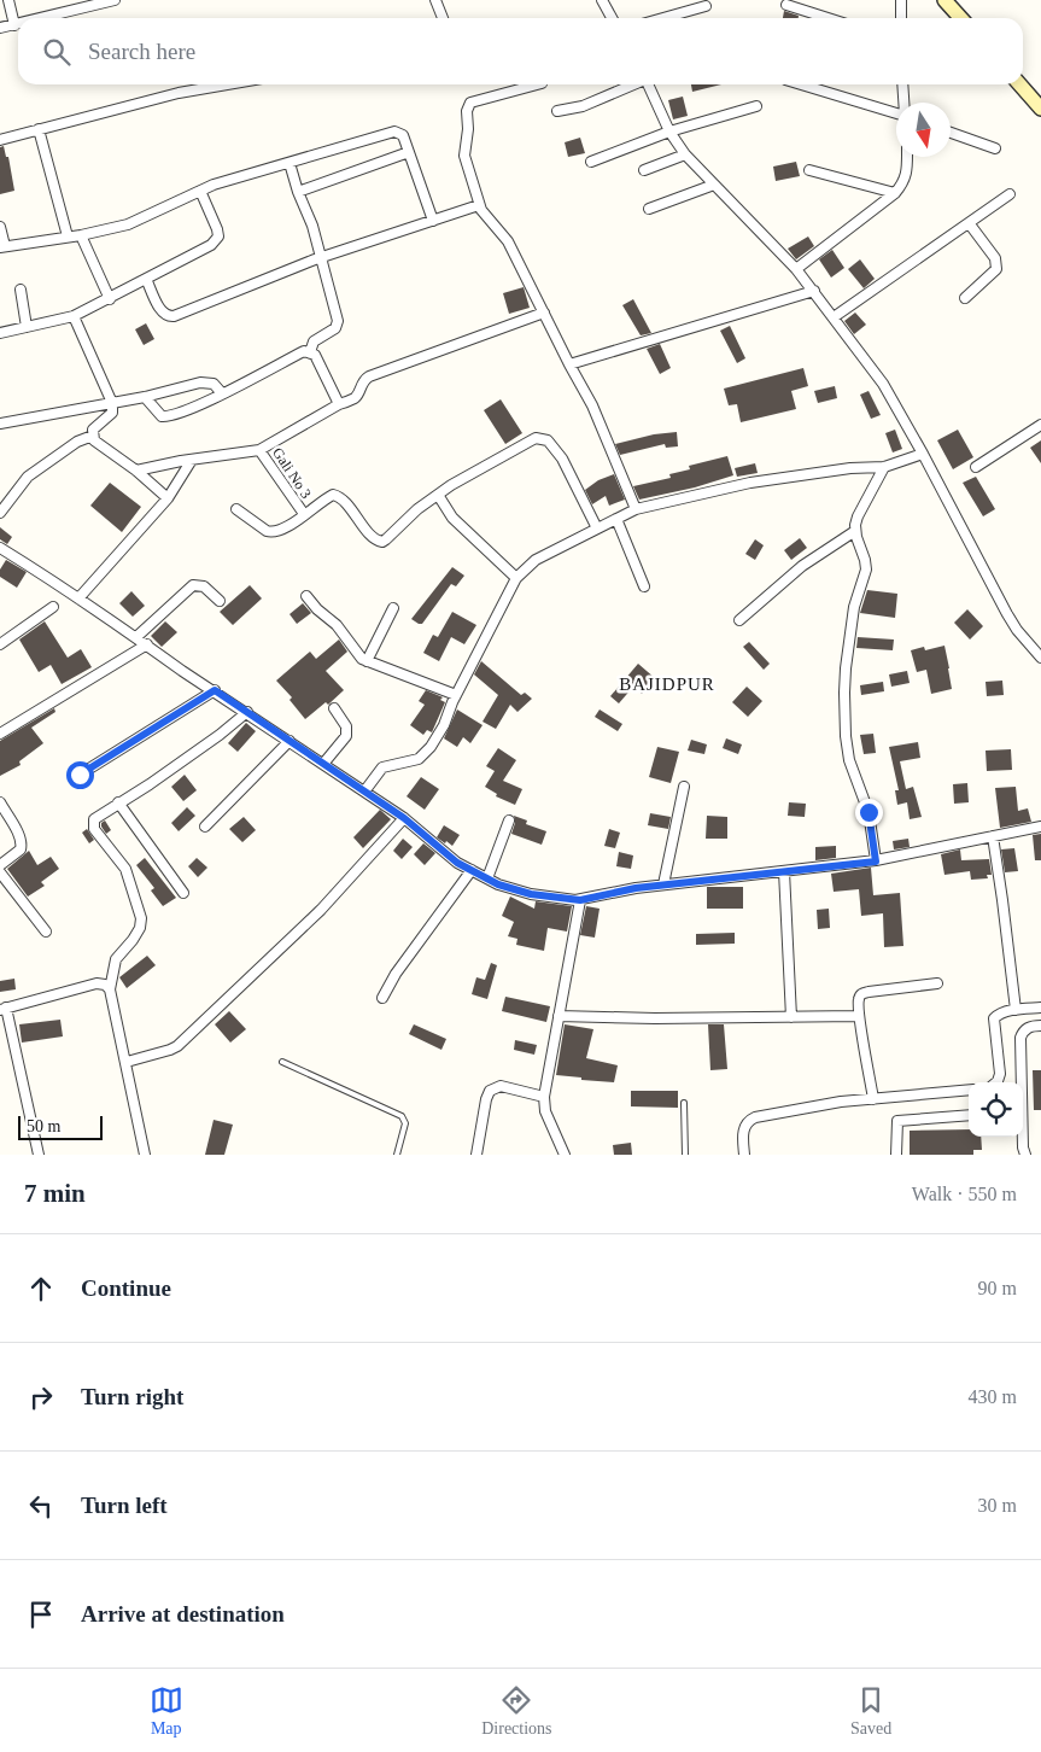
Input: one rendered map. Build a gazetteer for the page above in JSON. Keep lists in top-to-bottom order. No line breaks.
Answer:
{"streets":{"street":["Gali No 3"]},"districts":["BAJIDPUR"],"scale_bar":"50 m","north":"bottom","page":{"search":"Search here","scale":"50 m","heading":["7 min","Walk · 550 m"],"list":[["Continue","90 m"],["Turn right","430 m"],["Turn left","30 m"],"Arrive at destination"],"nav":["Map","Directions","Saved"]}}
